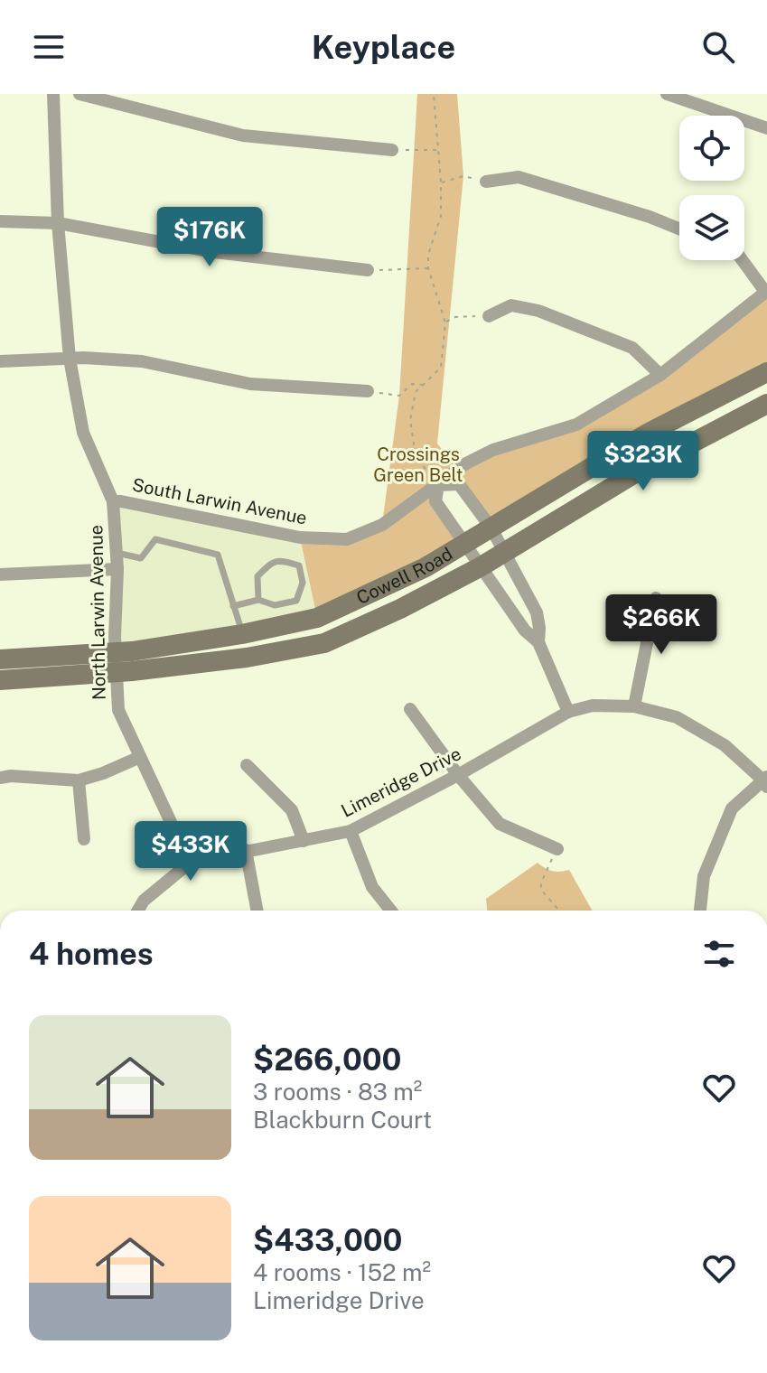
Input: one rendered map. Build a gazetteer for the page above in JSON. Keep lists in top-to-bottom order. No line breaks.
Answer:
{"streets":{"street":["South Larwin Avenue","Cowell Road","North Larwin Avenue","Limeridge Drive"]},"crossings":[["South Larwin Avenue","North Larwin Avenue"],["Cowell Road","North Larwin Avenue"],["North Larwin Avenue","Limeridge Drive"]],"parks":["Crossings Green Belt"],"page":{"header":"Keyplace","price":["$176K","$323K","$266K","$433K"],"heading":"4 homes","list":[{"name":"$266,000","note":"3 rooms · 83 m² · Blackburn Court"},{"name":"$433,000","note":"4 rooms · 152 m² · Limeridge Drive"}]}}
